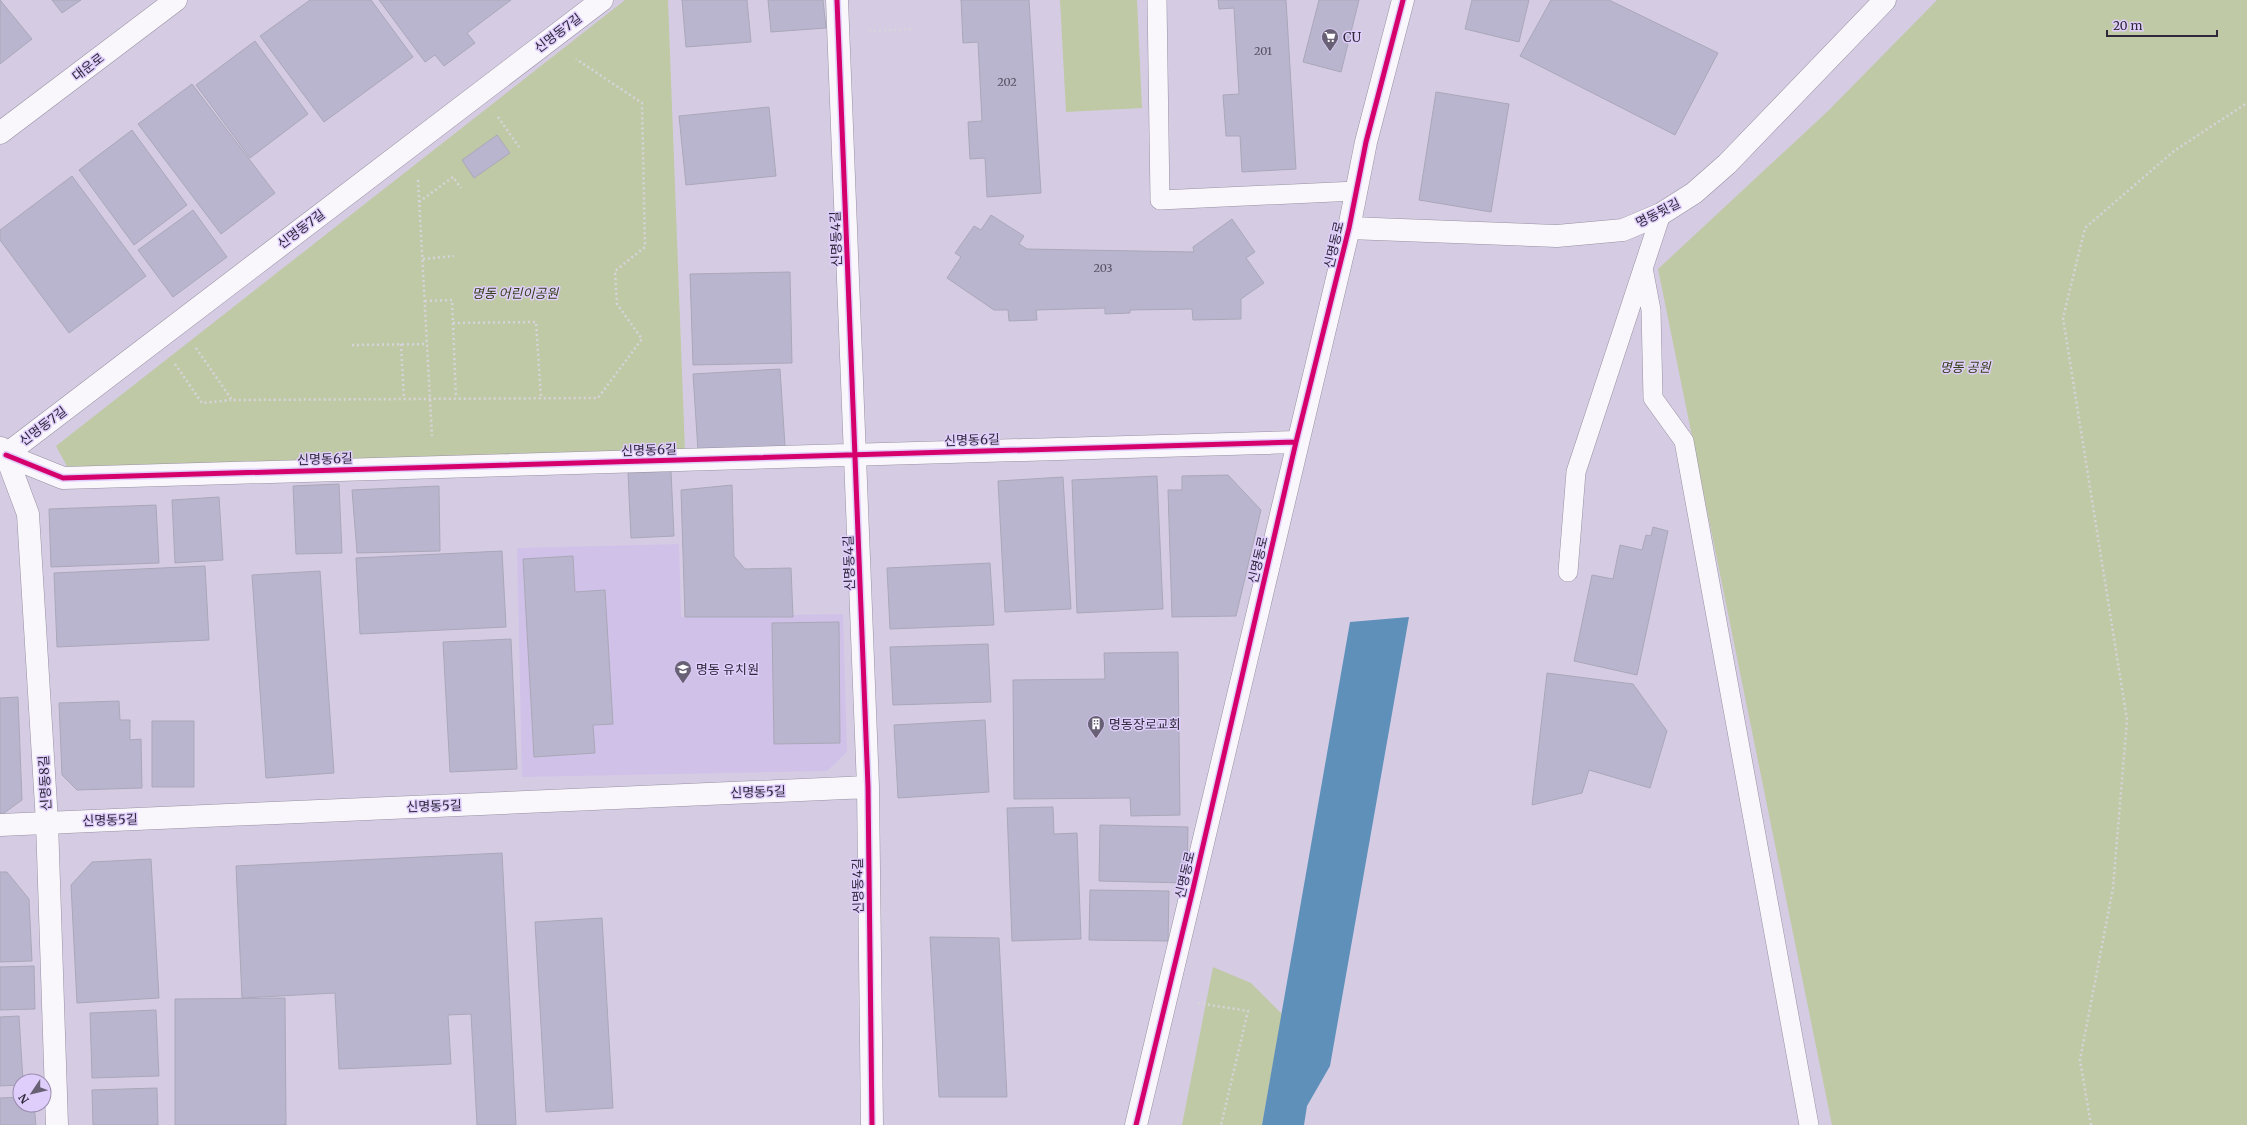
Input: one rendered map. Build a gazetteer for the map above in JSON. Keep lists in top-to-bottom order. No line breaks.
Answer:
{"streets":{"street":["신명동7길","대운로","명동뒷길","신명동4길","신명동로","신명동6길","신명동8길","신명동5길"]},"crossings":[["신명동7길","신명동6길"],["신명동7길","신명동8길"],["명동뒷길","신명동로"],["신명동4길","신명동6길"],["신명동4길","신명동5길"],["신명동로","신명동6길"],["신명동6길","신명동8길"],["신명동8길","신명동5길"]],"parks":["명동 어린이공원","명동 공원"],"places":{"supermarket":["CU"],"school or university":["명동 유치원"],"building":["명동장로교회"]},"house_numbers":["201","202","203"],"scale_bar":"20 m","north":"bottom left"}
